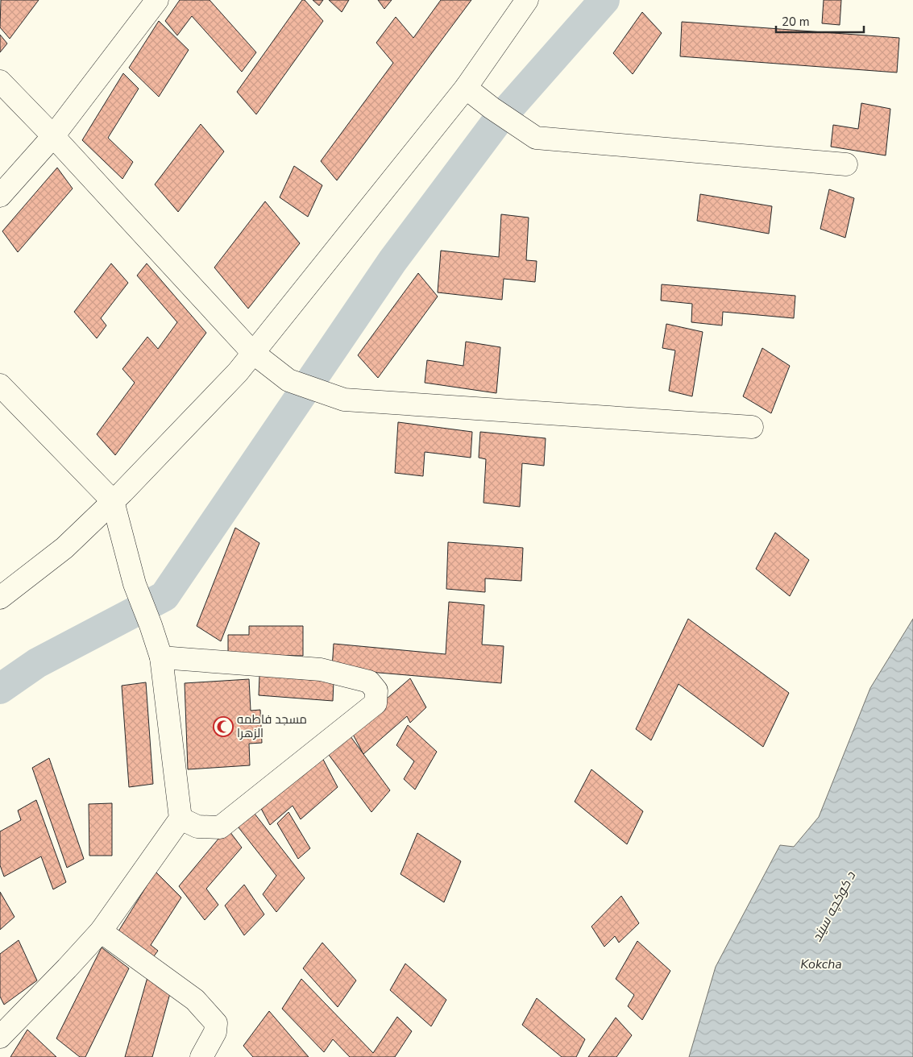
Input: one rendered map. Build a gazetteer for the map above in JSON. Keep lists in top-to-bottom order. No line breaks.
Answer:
{"water":["د کوکچه سیند","Kokcha"],"places":{"mosque":["مسجد فاطمه الزهرا"]},"scale_bar":"20 m"}
